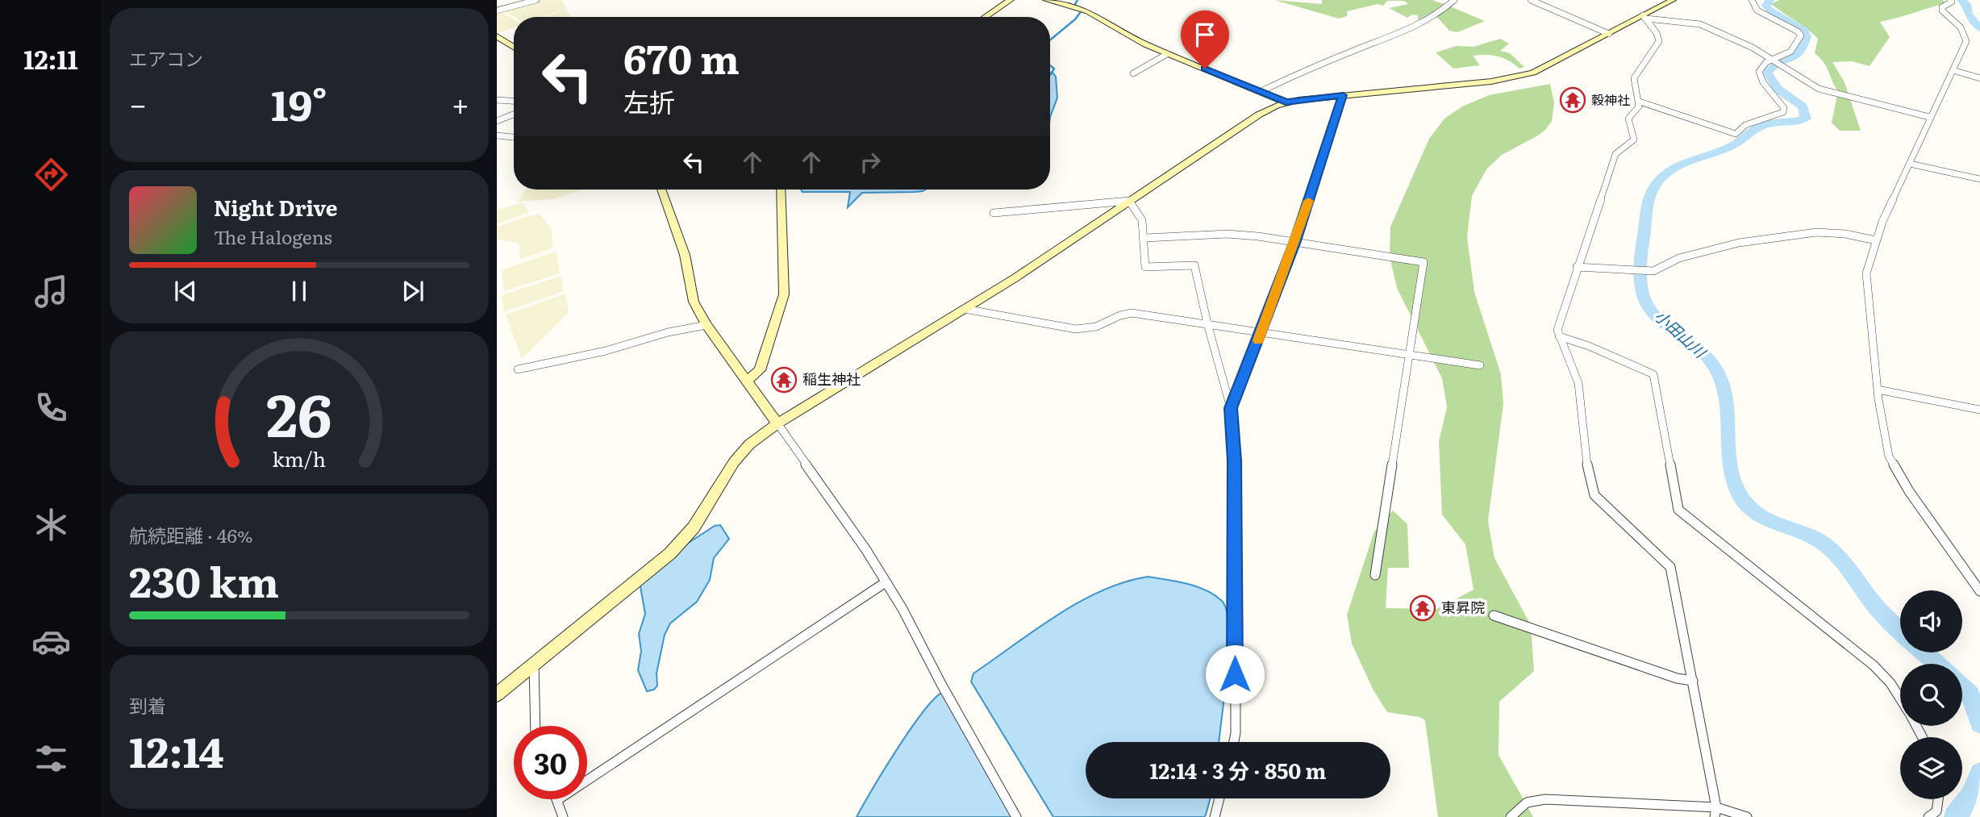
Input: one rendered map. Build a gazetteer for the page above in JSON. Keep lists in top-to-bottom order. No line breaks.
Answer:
{"water":["小田山川"],"places":{"temple":["穀神社","稲生神社","東昇院"]},"page":{"tabs":"12:11","tile":["エアコン",["航続距離 · 46%","230 km"],["到着","12:14"]],"turn":["670 m","左折"],"heat":["−","19°","+"],"song":["Night Drive","The Halogens"],"limit":"30","trip":"12:14 · 3 分 · 850 m","gauge":["26","km/h"]}}
